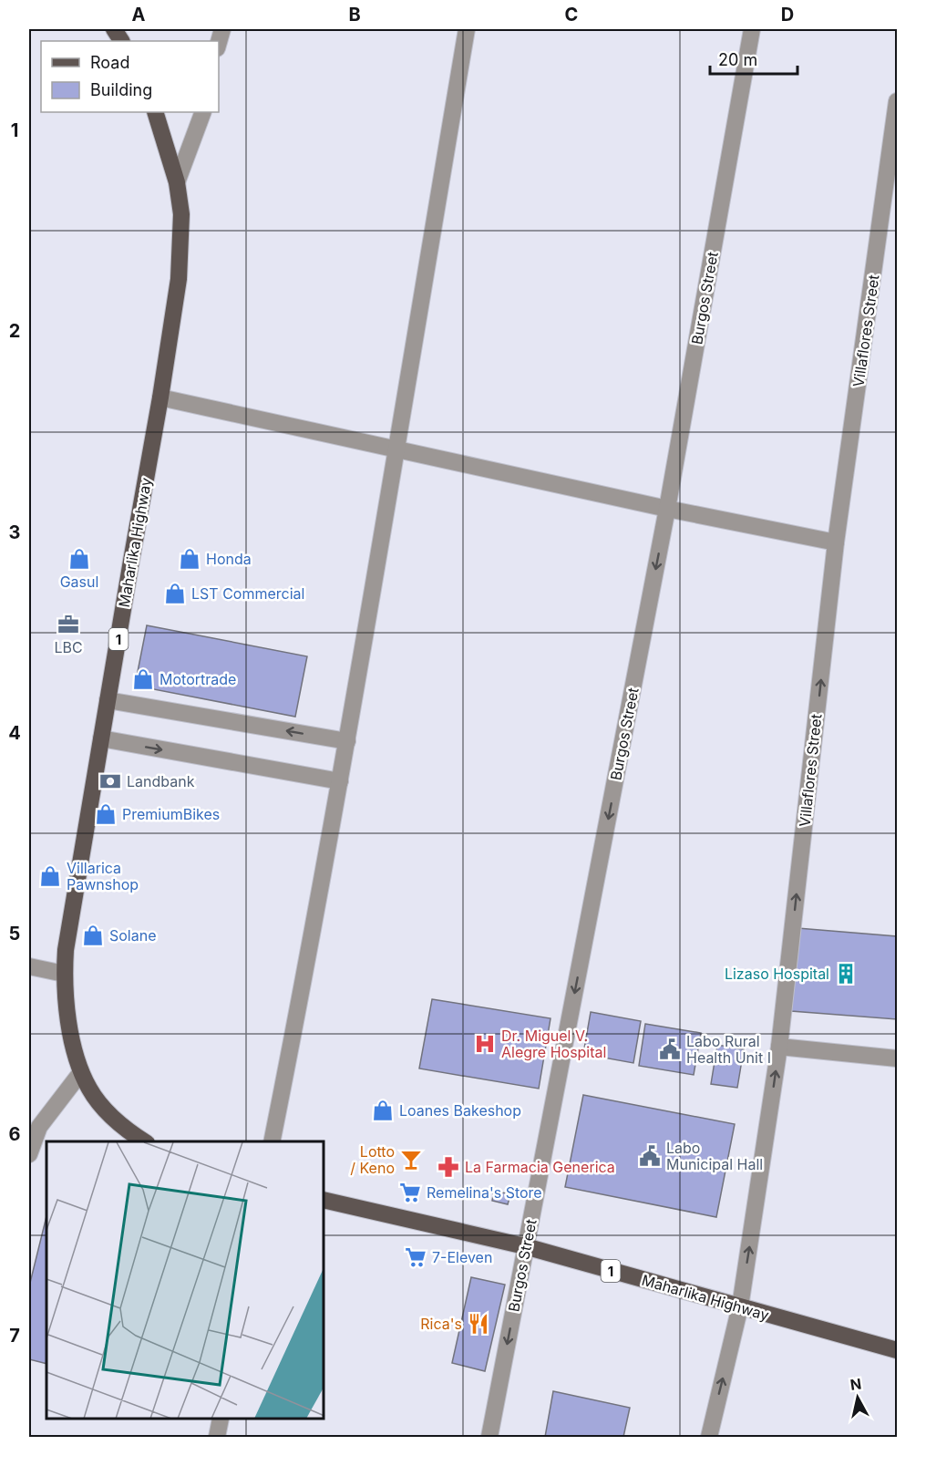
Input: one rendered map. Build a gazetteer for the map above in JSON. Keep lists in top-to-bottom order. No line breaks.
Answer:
{"streets":{"main road":["Maharlika Highway","1"],"street":["Burgos Street","Villaflores Street"]},"crossings":[["Burgos Street","Maharlika Highway"],["Villaflores Street","Maharlika Highway"]],"one_way":["Burgos Street","Villaflores Street"],"places":{"shop":["Gasul","Honda","LST Commercial","Motortrade","PremiumBikes","Villarica Pawnshop","Solane","Loanes Bakeshop"],"office":["LBC"],"bank":["Landbank"],"building":["Lizaso Hospital"],"hospital":["Dr. Miguel V. Alegre Hospital"],"public building":["Labo Rural Health Unit Ⅰ","Labo Municipal Hall"],"bar":["Lotto / Keno"],"pharmacy":["La Farmacia Generica"],"supermarket":["Remelina's Store","7-Eleven"],"restaurant":["Rica's"]},"legend":["Road","Building"],"scale_bar":"20 m","north":"top","grid":{"columns":["A","B","C","D"],"rows":["1","2","3","4","5","6","7"]}}
